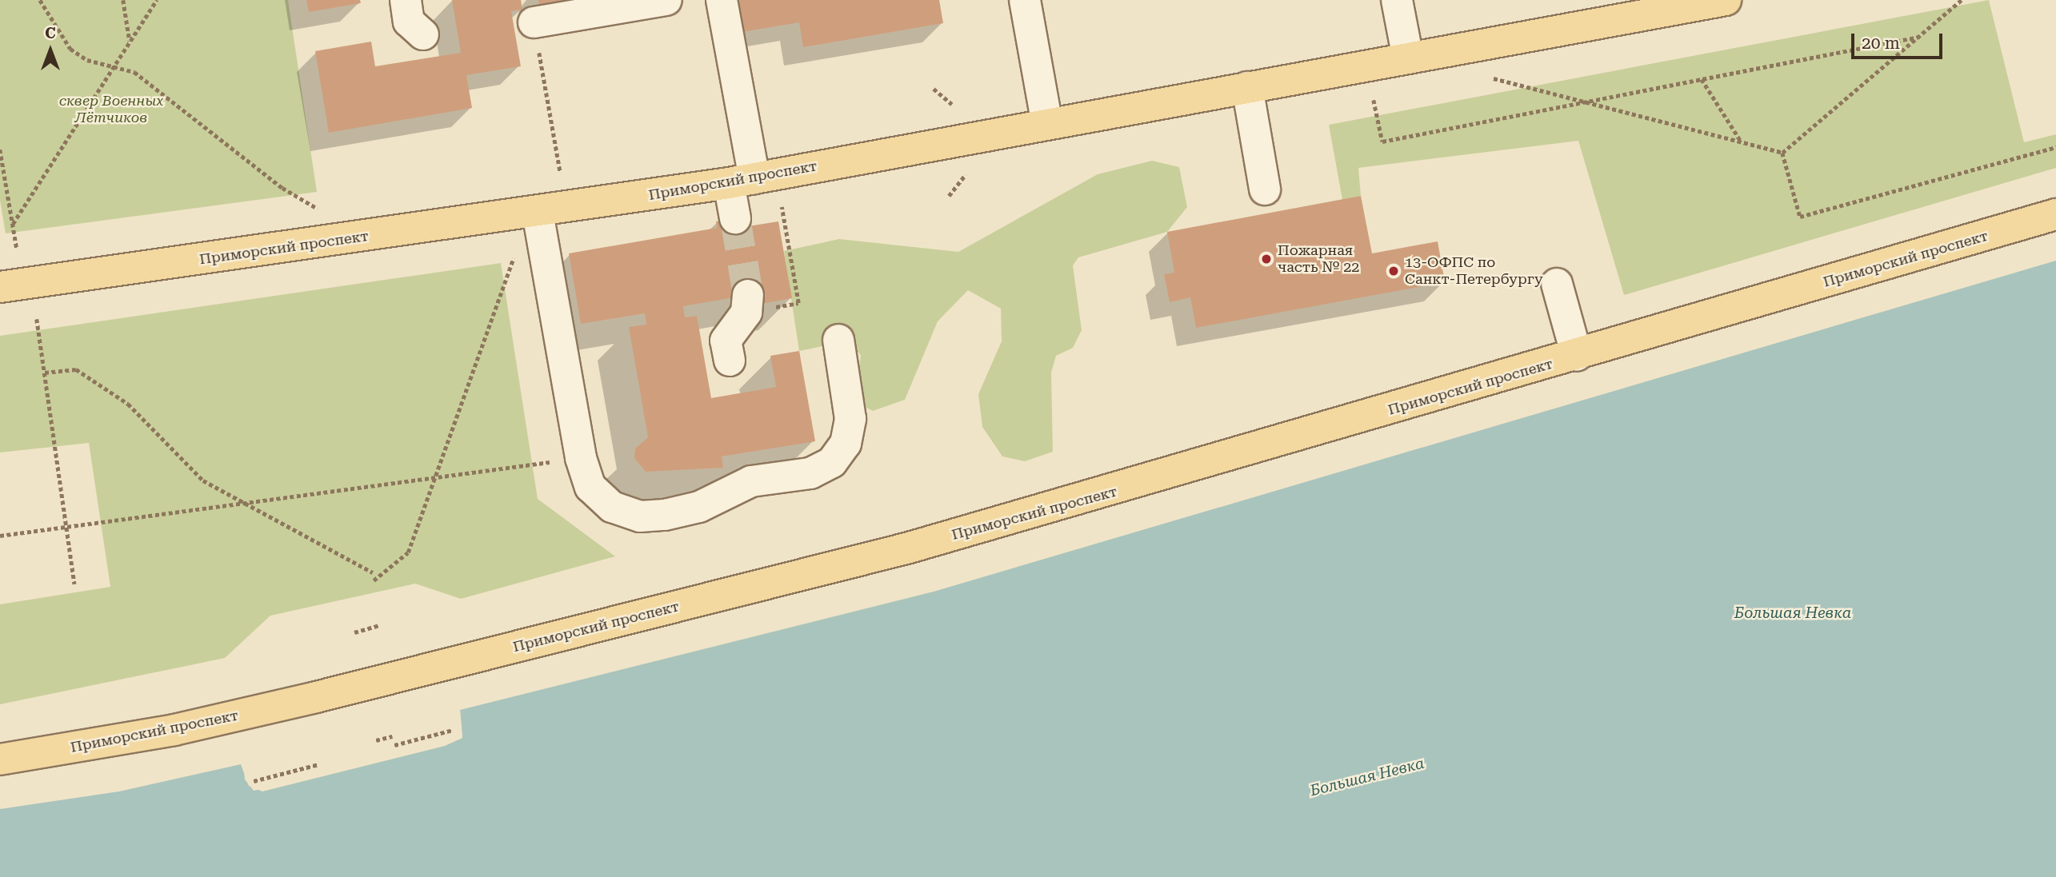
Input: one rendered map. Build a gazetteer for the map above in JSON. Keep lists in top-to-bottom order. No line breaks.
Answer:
{"streets":{"main road":["Приморский проспект"]},"water":["Большая Невка"],"parks":["сквер Военных Лётчиков"],"places":["Пожарная часть № 22","13-ОФПС по Санкт-Петербургу"],"scale_bar":"20 m","north":"top"}
